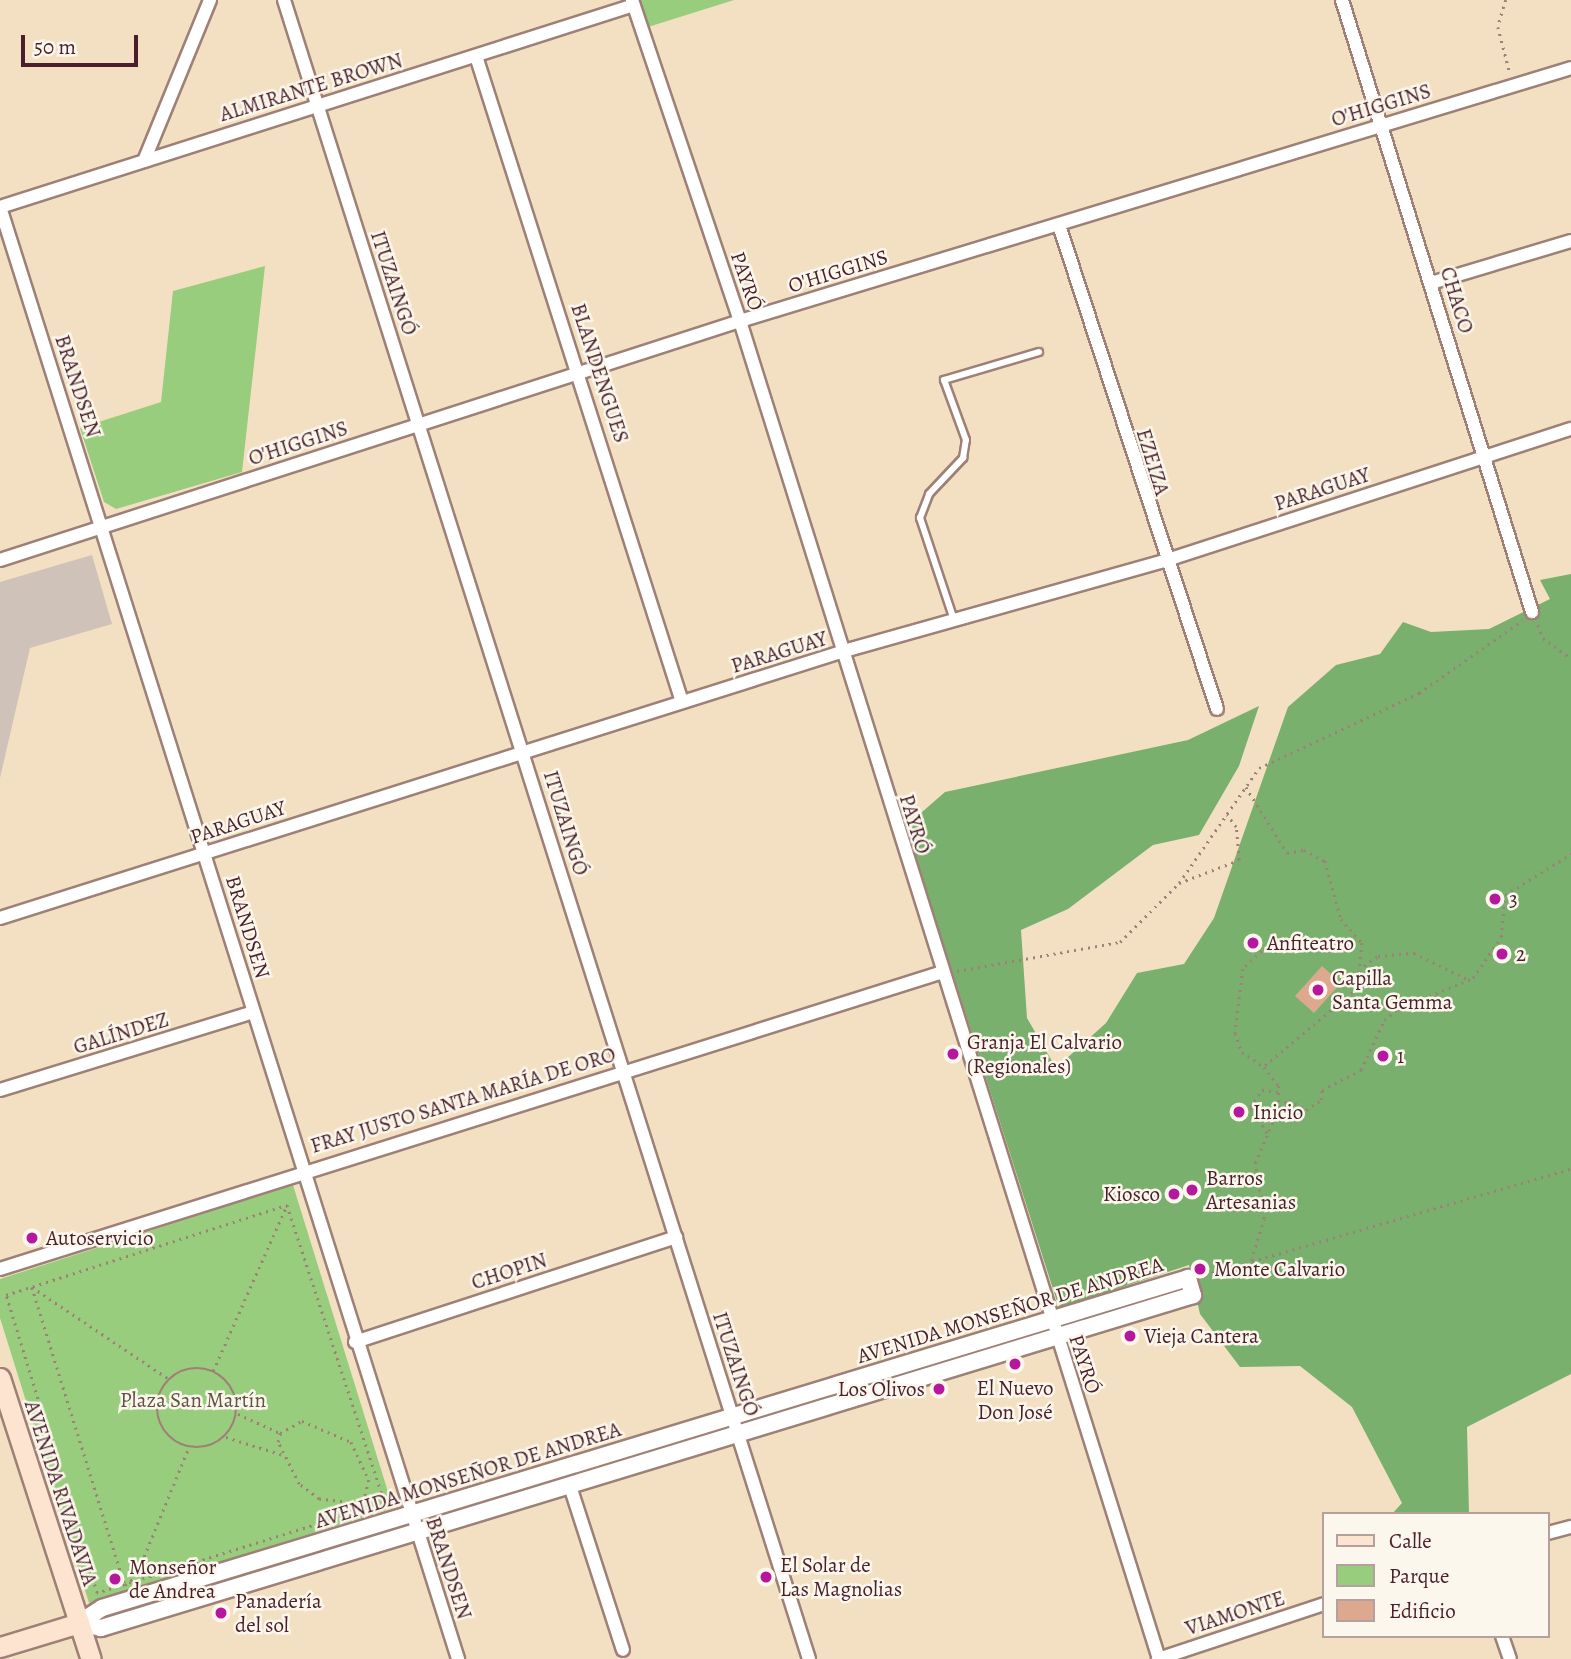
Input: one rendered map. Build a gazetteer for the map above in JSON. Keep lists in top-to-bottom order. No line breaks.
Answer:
{"streets":{"main road":["AVENIDA RIVADAVIA"],"street":["ALMIRANTE BROWN","O'HIGGINS","PAYRÓ","ITUZAINGÓ","CHACO","BLANDENGUES","BRANDSEN","EZEIZA","PARAGUAY","GALÍNDEZ","FRAY JUSTO SANTA MARÍA DE ORO","CHOPIN","AVENIDA MONSEÑOR DE ANDREA","VIAMONTE"]},"crossings":[["ALMIRANTE BROWN","PAYRÓ"],["ALMIRANTE BROWN","ITUZAINGÓ"],["ALMIRANTE BROWN","BLANDENGUES"],["ALMIRANTE BROWN","BRANDSEN"],["O'HIGGINS","PAYRÓ"],["O'HIGGINS","ITUZAINGÓ"],["O'HIGGINS","CHACO"],["O'HIGGINS","BLANDENGUES"],["O'HIGGINS","BRANDSEN"],["O'HIGGINS","EZEIZA"],["PAYRÓ","PARAGUAY"],["PAYRÓ","FRAY JUSTO SANTA MARÍA DE ORO"],["PAYRÓ","AVENIDA MONSEÑOR DE ANDREA"],["PAYRÓ","VIAMONTE"],["ITUZAINGÓ","PARAGUAY"],["ITUZAINGÓ","FRAY JUSTO SANTA MARÍA DE ORO"],["ITUZAINGÓ","CHOPIN"],["ITUZAINGÓ","AVENIDA MONSEÑOR DE ANDREA"],["CHACO","PARAGUAY"],["BLANDENGUES","PARAGUAY"],["BRANDSEN","PARAGUAY"],["BRANDSEN","GALÍNDEZ"],["BRANDSEN","FRAY JUSTO SANTA MARÍA DE ORO"],["BRANDSEN","CHOPIN"],["BRANDSEN","AVENIDA MONSEÑOR DE ANDREA"],["EZEIZA","PARAGUAY"],["AVENIDA MONSEÑOR DE ANDREA","AVENIDA RIVADAVIA"]],"parks":["Plaza San Martín"],"places":["3","Anfiteatro","2","Capilla Santa Gemma","Granja El Calvario (Regionales)","1","Inicio","Barros Artesanias","Kiosco","Autoservicio","Monte Calvario","Vieja Cantera","El Nuevo Don José","Los Olivos","El Solar de Las Magnolias","Monseñor de Andrea","Panadería del sol"],"legend":["Calle","Parque","Edificio"],"scale_bar":"50 m"}
